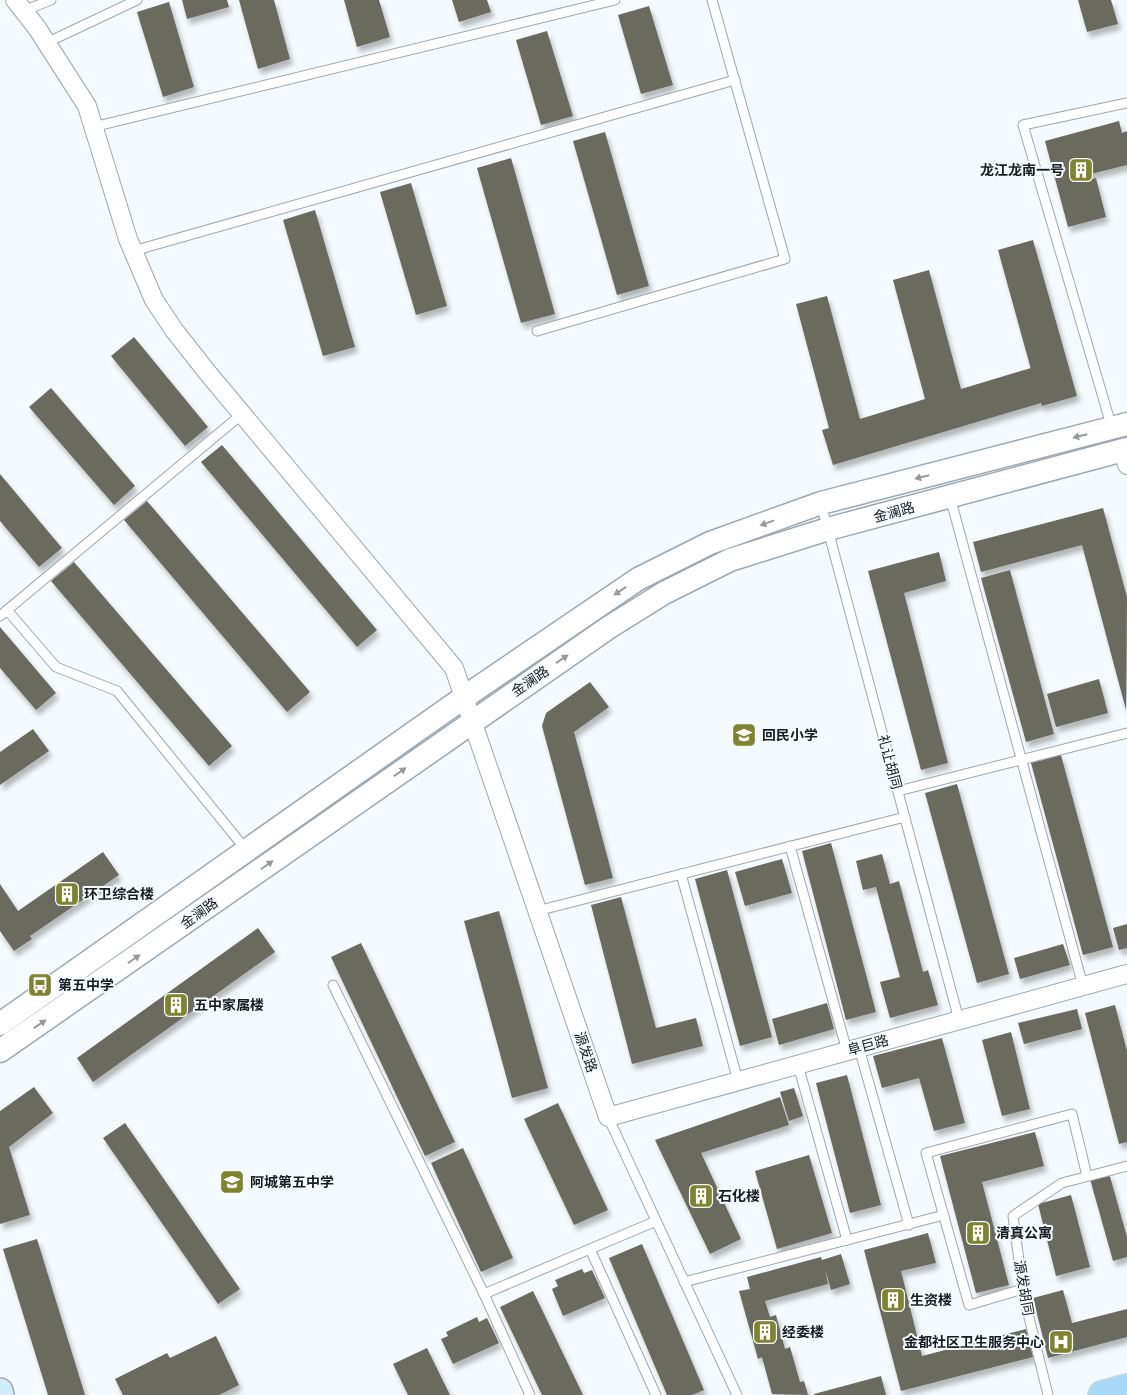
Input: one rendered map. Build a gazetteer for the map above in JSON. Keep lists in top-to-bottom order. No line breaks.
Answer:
{"streets":{"street":["金澜路","阜巨路","源发路"],"lane":["礼让胡同","源发胡同"]},"crossings":[["金澜路","礼让胡同"],["金澜路","源发路"],["礼让胡同","阜巨路"],["阜巨路","源发路"]],"places":{"building":["龙江龙南一号","环卫综合楼","五中家属楼","石化楼","清真公寓","生资楼","经委楼"],"school or university":["回民小学","阿城第五中学"],"bus stop":["第五中学"],"hospital":["金都社区卫生服务中心"]}}
